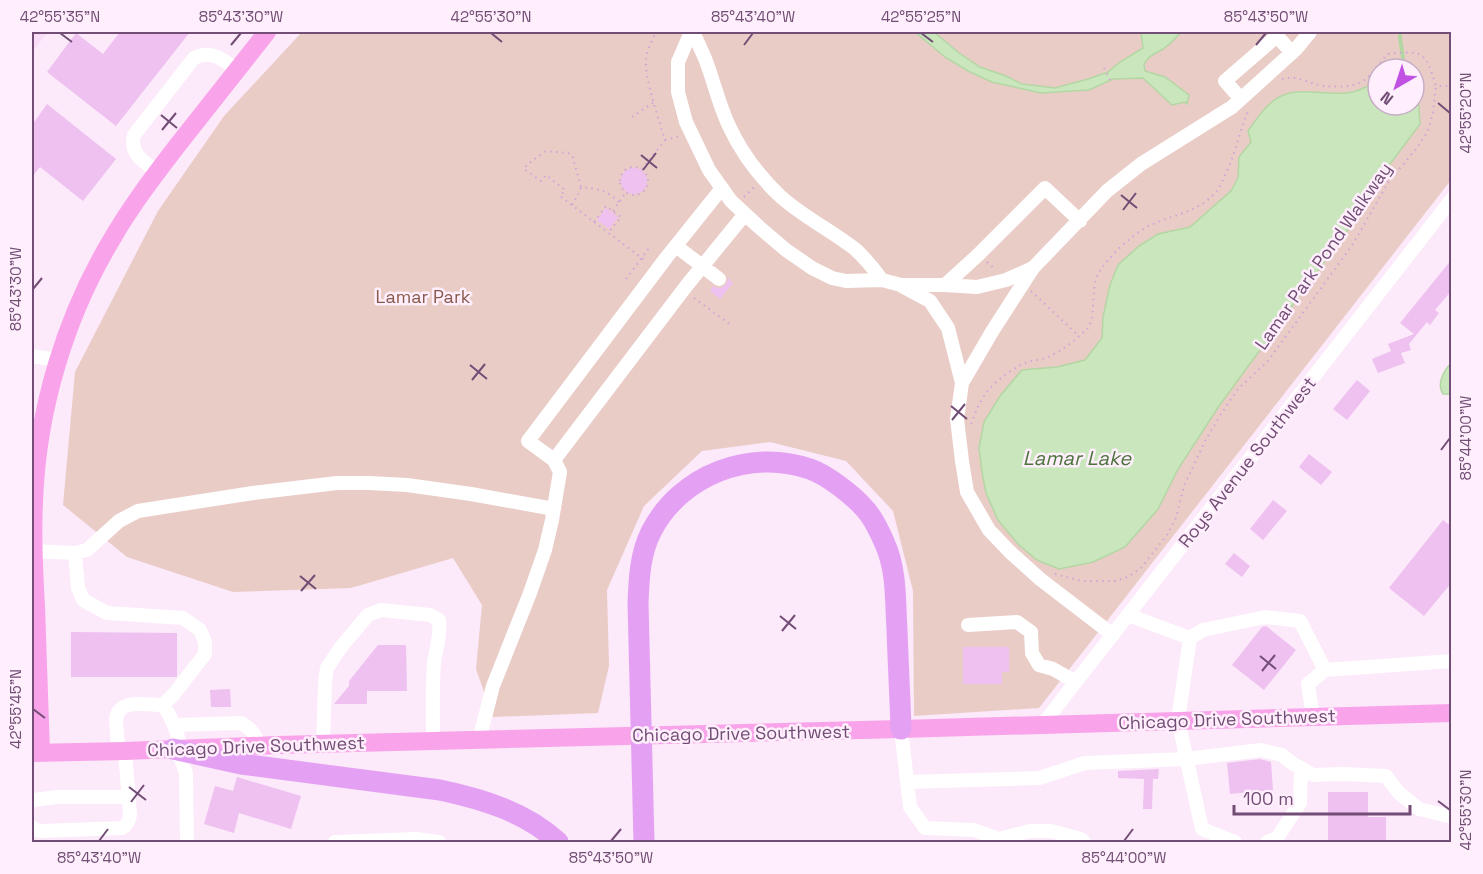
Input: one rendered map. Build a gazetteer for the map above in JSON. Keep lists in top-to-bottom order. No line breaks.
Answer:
{"streets":{"main road":["Chicago Drive Southwest"],"street":["Roys Avenue Southwest"],"path":["Lamar Park Pond Walkway"]},"crossings":[["Roys Avenue Southwest","Chicago Drive Southwest"]],"water":["Lamar Lake"],"parks":["Lamar Park"],"scale_bar":"100 m","north":"bottom left","coordinates":["42°55'35\"N","85°43'30\"W","42°55'30\"N","85°43'40\"W","42°55'25\"N","85°43'50\"W","42°55'20\"N","85°44'00\"W","42°55'45\"N"]}
